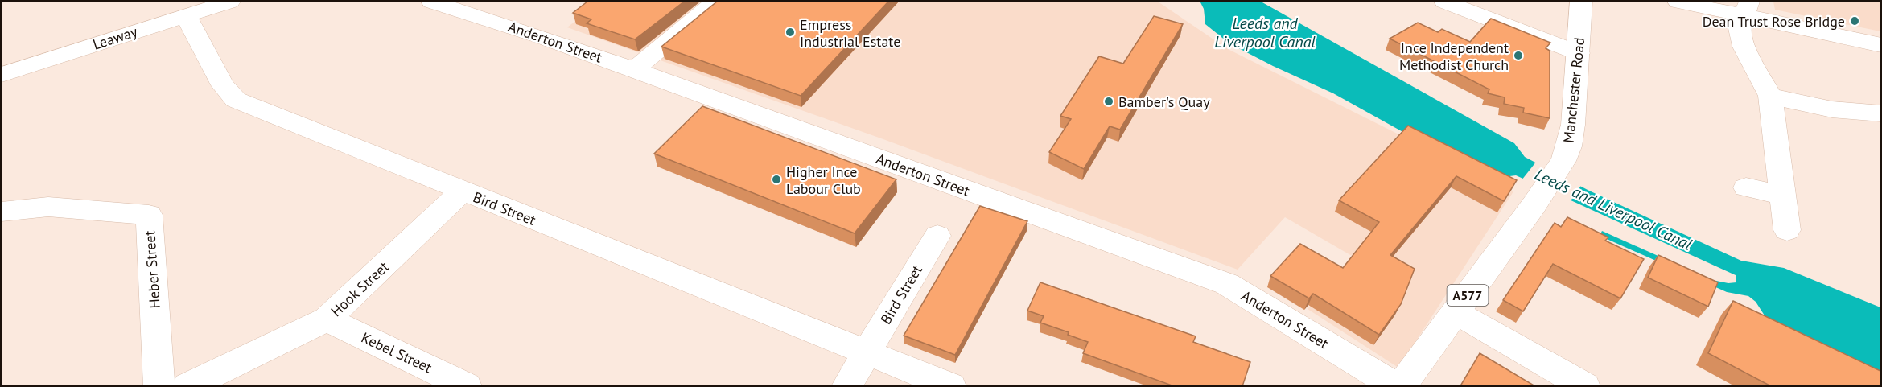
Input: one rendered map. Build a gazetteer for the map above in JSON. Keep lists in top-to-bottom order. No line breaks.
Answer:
{"streets":{"main road":["Leaway","Anderton Street","Manchester Road","Bird Street","Heber Street","Hook Street","A577","Kebel Street"]},"crossings":[["Leaway","Bird Street"],["Bird Street","Hook Street"],["Hook Street","Kebel Street"]],"water":["Leeds and Liverpool Canal"],"places":["Dean Trust Rose Bridge","Empress Industrial Estate","Ince Independent Methodist Church","Bamber's Quay","Higher Ince Labour Club"]}
